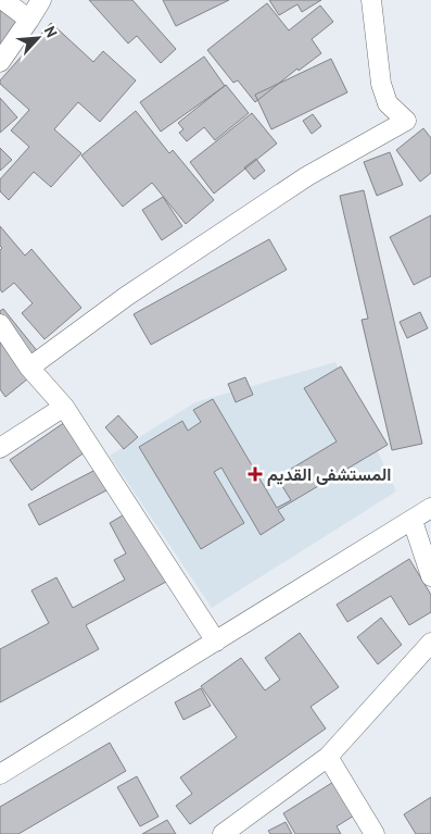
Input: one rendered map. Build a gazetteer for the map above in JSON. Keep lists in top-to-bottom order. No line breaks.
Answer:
{"places":{"health":["المستشفى القديم"]},"north":"top right"}
